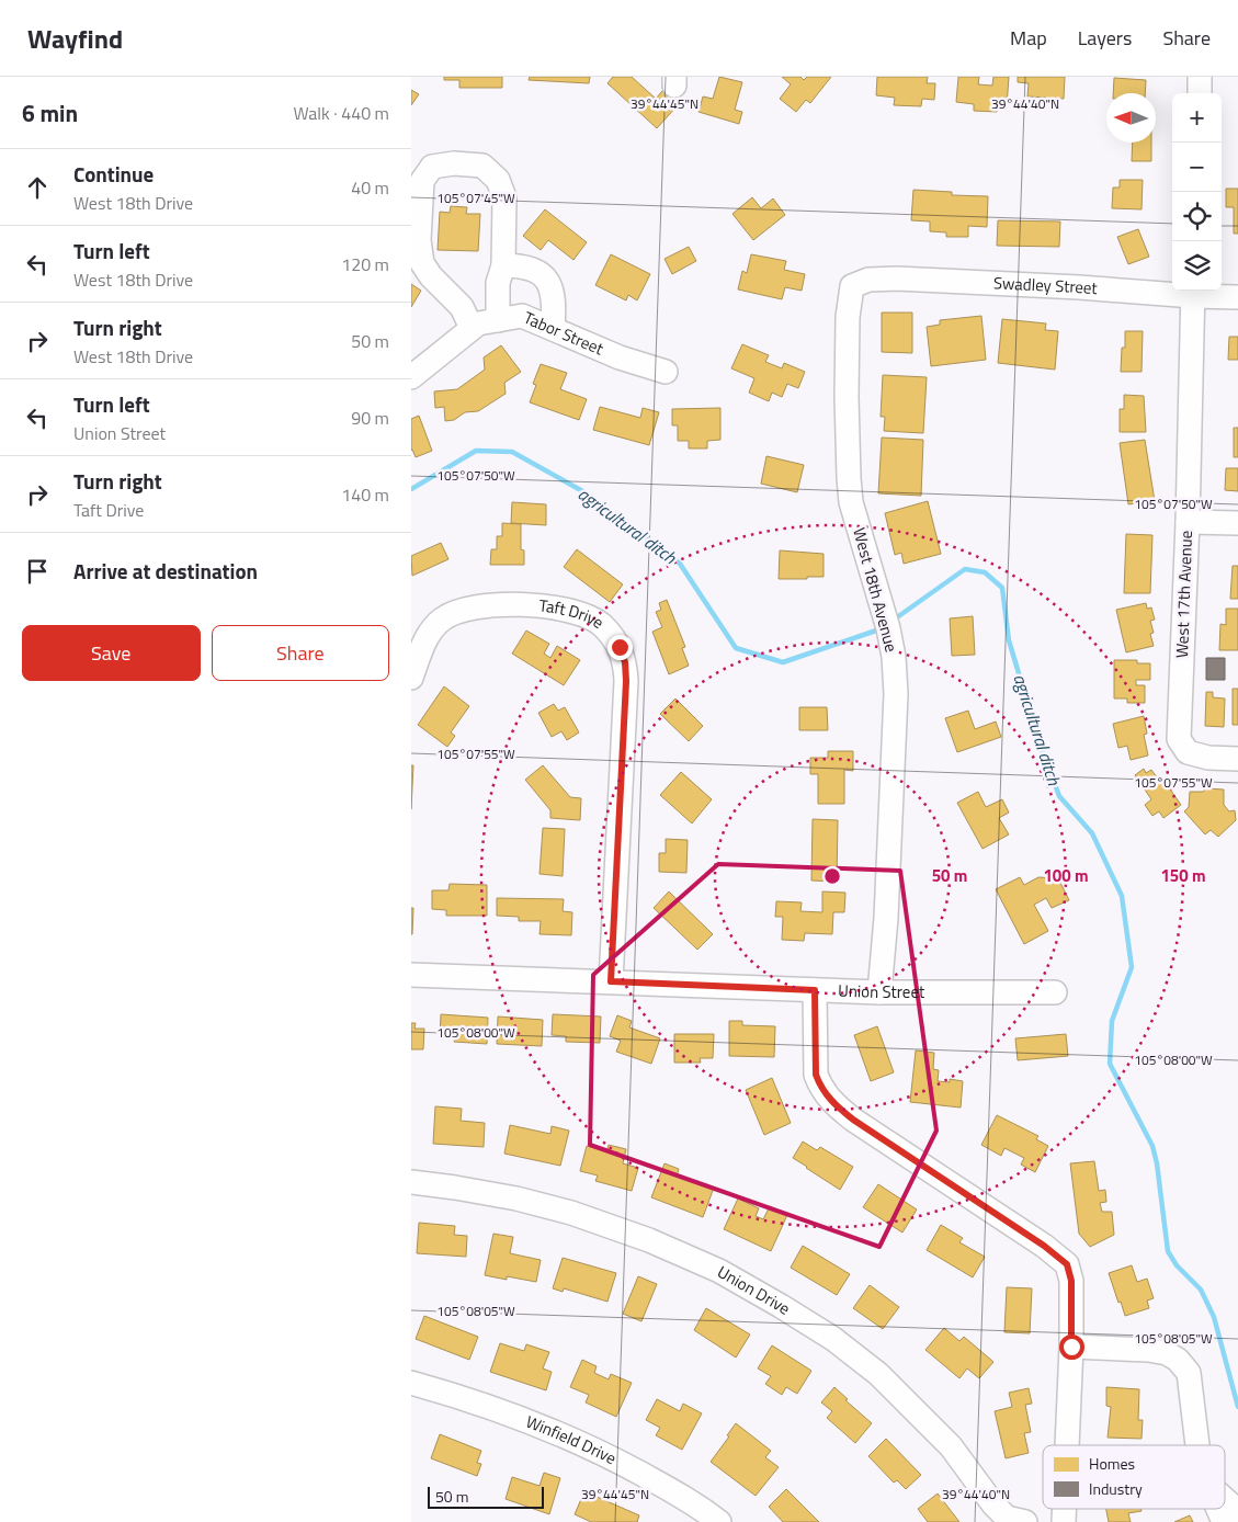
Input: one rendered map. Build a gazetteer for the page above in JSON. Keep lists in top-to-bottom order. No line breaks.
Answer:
{"streets":{"street":["Swadley Street","Tabor Street","West 18th Avenue","West 17th Avenue","Taft Drive","Union Street","Union Drive","Winfield Drive"]},"crossings":[["Swadley Street","West 18th Avenue"],["Swadley Street","West 17th Avenue"],["West 18th Avenue","Union Street"],["Taft Drive","Union Street"]],"water":["agricultural ditch"],"legend":["Homes","Industry"],"scale_bar":"50 m","north":"left","page":{"header":"Wayfind","nav":["Map","Layers","Share"],"heading":["6 min","Walk · 440 m"],"map_buttons":["+","−"],"list":[["Continue","West 18th Drive","40 m"],["Turn left","West 18th Drive","120 m"],["Turn right","West 18th Drive","50 m"],["Turn left","Union Street","90 m"],["Turn right","Taft Drive","140 m"],"Arrive at destination"],"buttons":["Save","Share"],"scale":"50 m"},"coordinates":["39°44'45\"N","39°44'40\"N","105°07'45\"W","105°07'50\"W","105°07'55\"W","105°08'00\"W","105°08'05\"W"],"rings":["50 m","100 m","150 m"]}
